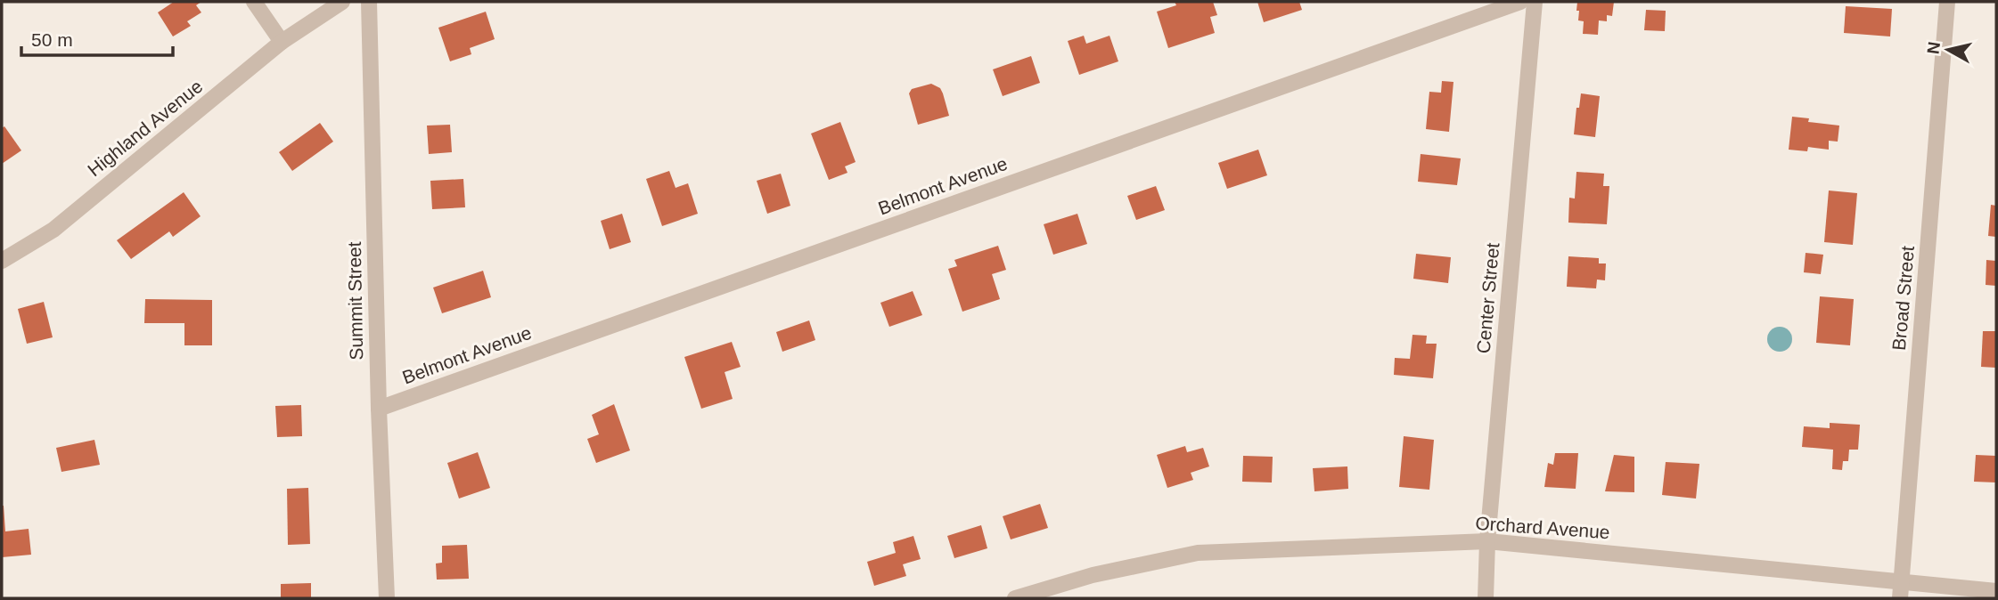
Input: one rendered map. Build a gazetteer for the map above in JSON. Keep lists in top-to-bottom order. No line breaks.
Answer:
{"streets":{"street":["Highland Avenue","Belmont Avenue","Center Street","Broad Street","Summit Street","Orchard Avenue"]},"crossings":[["Belmont Avenue","Summit Street"],["Center Street","Orchard Avenue"],["Broad Street","Orchard Avenue"]],"scale_bar":"50 m","north":"left"}
